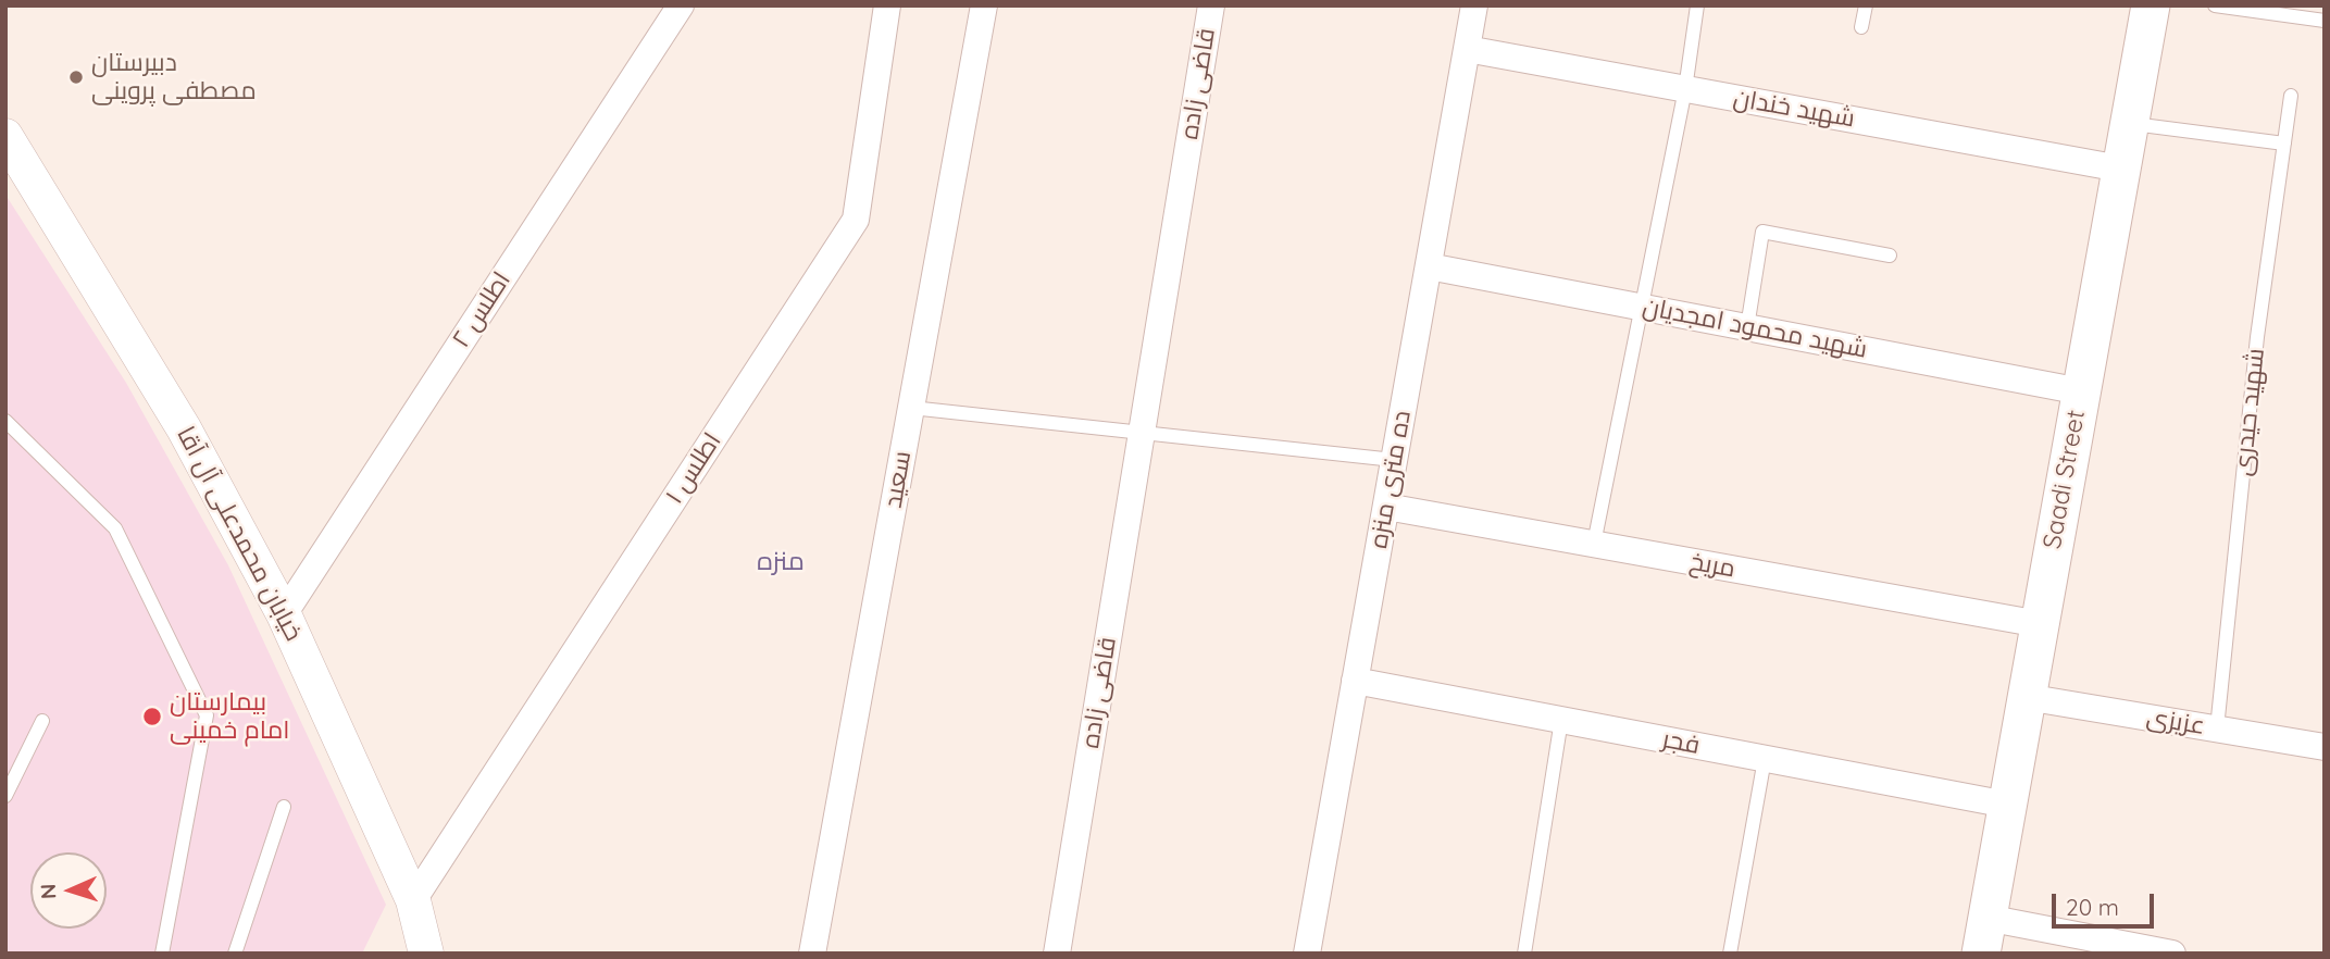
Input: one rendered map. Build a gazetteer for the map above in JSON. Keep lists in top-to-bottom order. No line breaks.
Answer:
{"streets":{"main road":["Saadi Street"],"street":["قاضی زاده","شهید خندان","اطلس ۲","شهید محمود امجدیان","اطلس ۱","سعید","ده متری منزه","خیابان محمدعلی آل آقا","مریخ","عزیزی","فجر"],"lane":["شهید حیدری"]},"crossings":[["شهید خندان","ده متری منزه"],["شهید خندان","Saadi Street"],["اطلس ۲","خیابان محمدعلی آل آقا"],["شهید محمود امجدیان","ده متری منزه"],["شهید محمود امجدیان","Saadi Street"],["شهید حیدری","عزیزی"],["اطلس ۱","خیابان محمدعلی آل آقا"],["ده متری منزه","مریخ"],["ده متری منزه","فجر"],["Saadi Street","مریخ"],["Saadi Street","عزیزی"],["Saadi Street","فجر"]],"districts":["منزه"],"places":["دبیرستان مصطفی پروینی","بیمارستان امام خمینی"],"scale_bar":"20 m","north":"left"}
